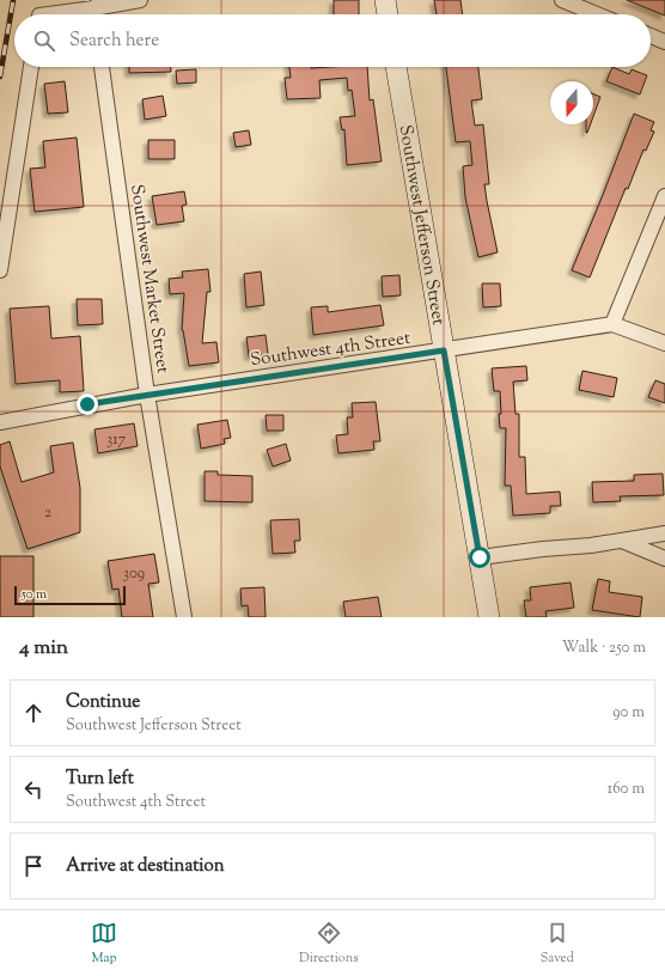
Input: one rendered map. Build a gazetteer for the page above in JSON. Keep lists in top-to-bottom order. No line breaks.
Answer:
{"streets":{"main road":["Southwest Jefferson Street"],"street":["Southwest Market Street","Southwest 4th Street"]},"crossings":[["Southwest Jefferson Street","Southwest 4th Street"],["Southwest Market Street","Southwest 4th Street"]],"house_numbers":["317","2","309"],"scale_bar":"50 m","north":"bottom","page":{"search":"Search here","scale":"50 m","heading":["4 min","Walk · 250 m"],"list":[["Continue","Southwest Jefferson Street","90 m"],["Turn left","Southwest 4th Street","160 m"],"Arrive at destination"],"nav":["Map","Directions","Saved"]}}
